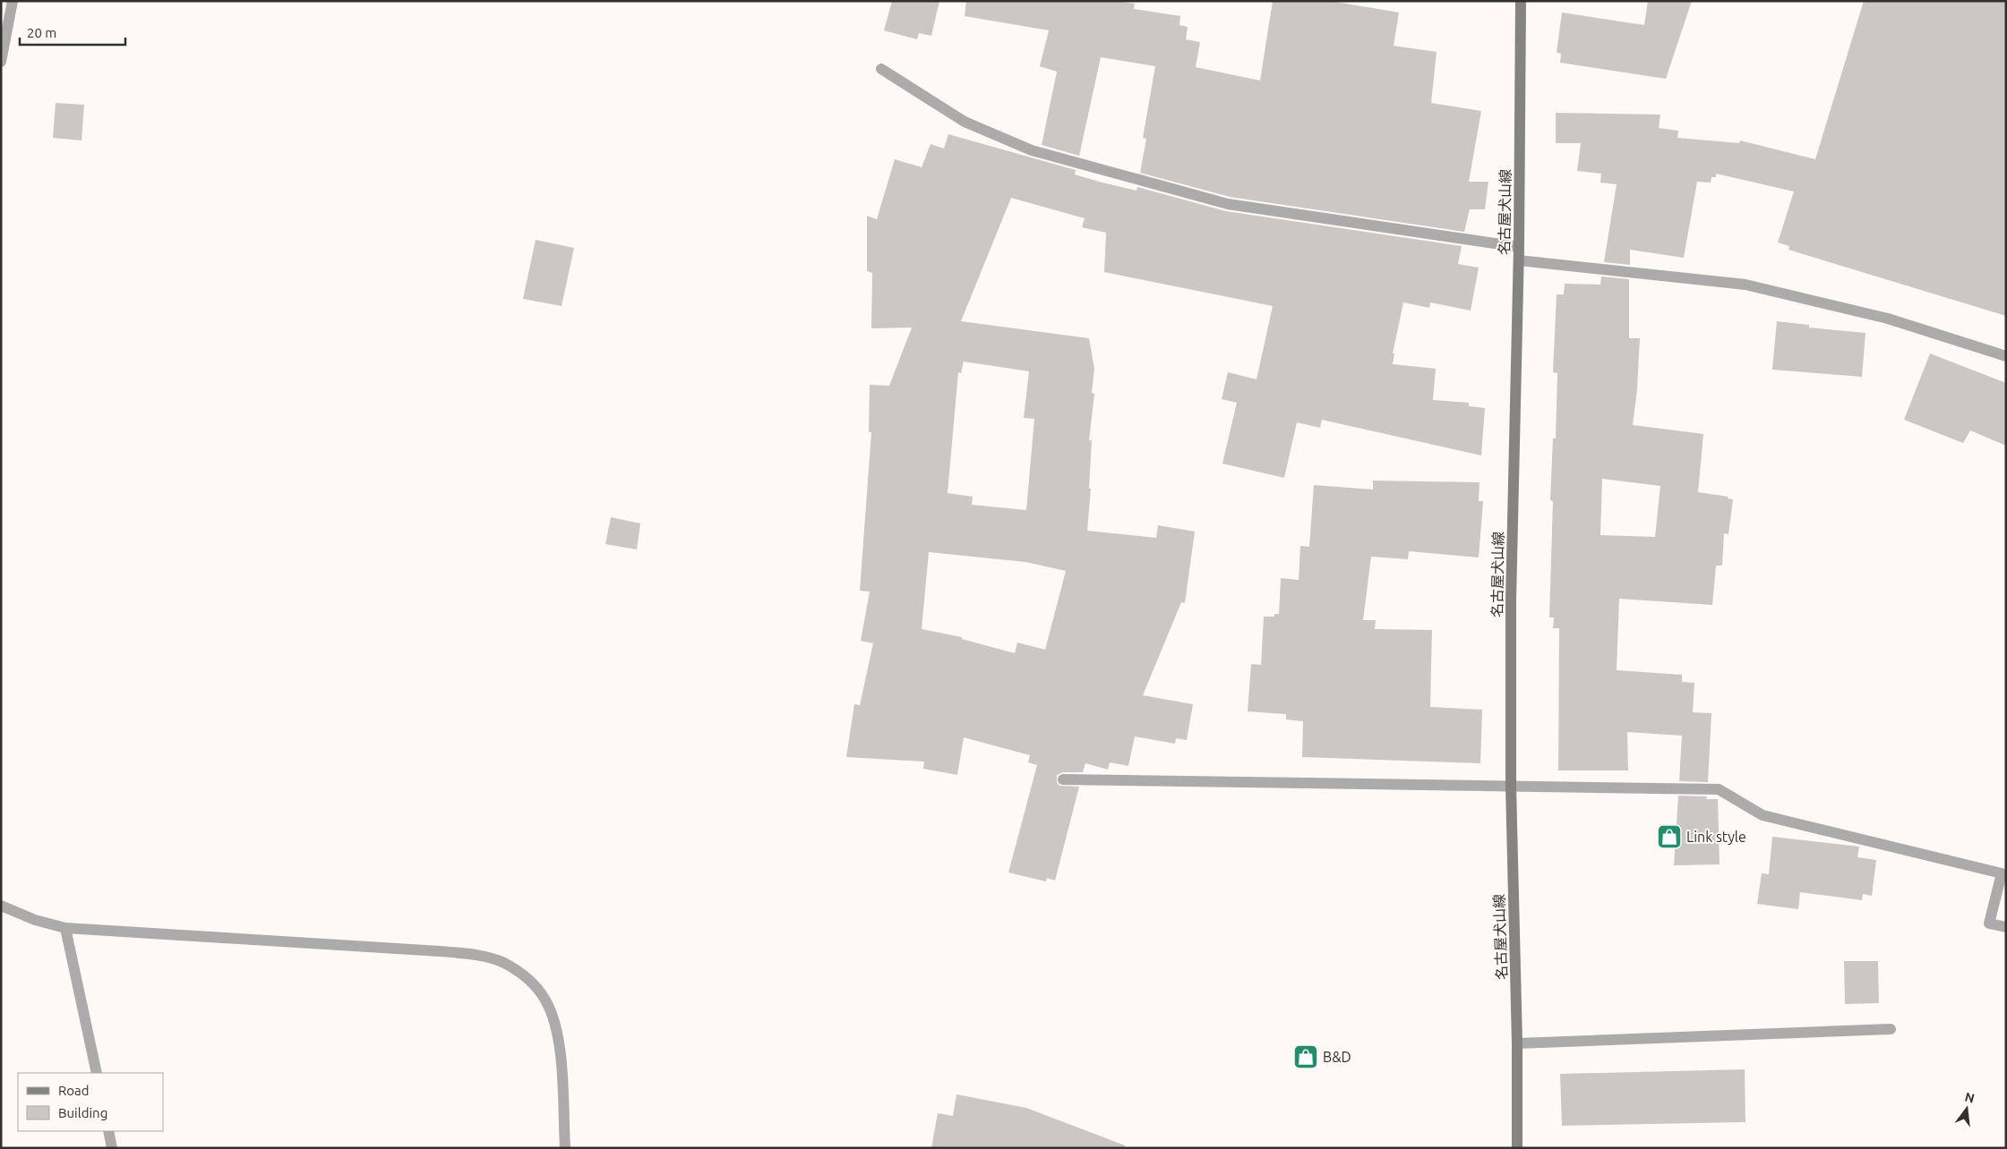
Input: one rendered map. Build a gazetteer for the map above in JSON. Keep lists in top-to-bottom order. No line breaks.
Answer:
{"streets":{"main road":["名古屋犬山線"]},"places":{"shop":["Link style","B&D"]},"legend":["Road","Building"],"scale_bar":"20 m","north":"top"}
